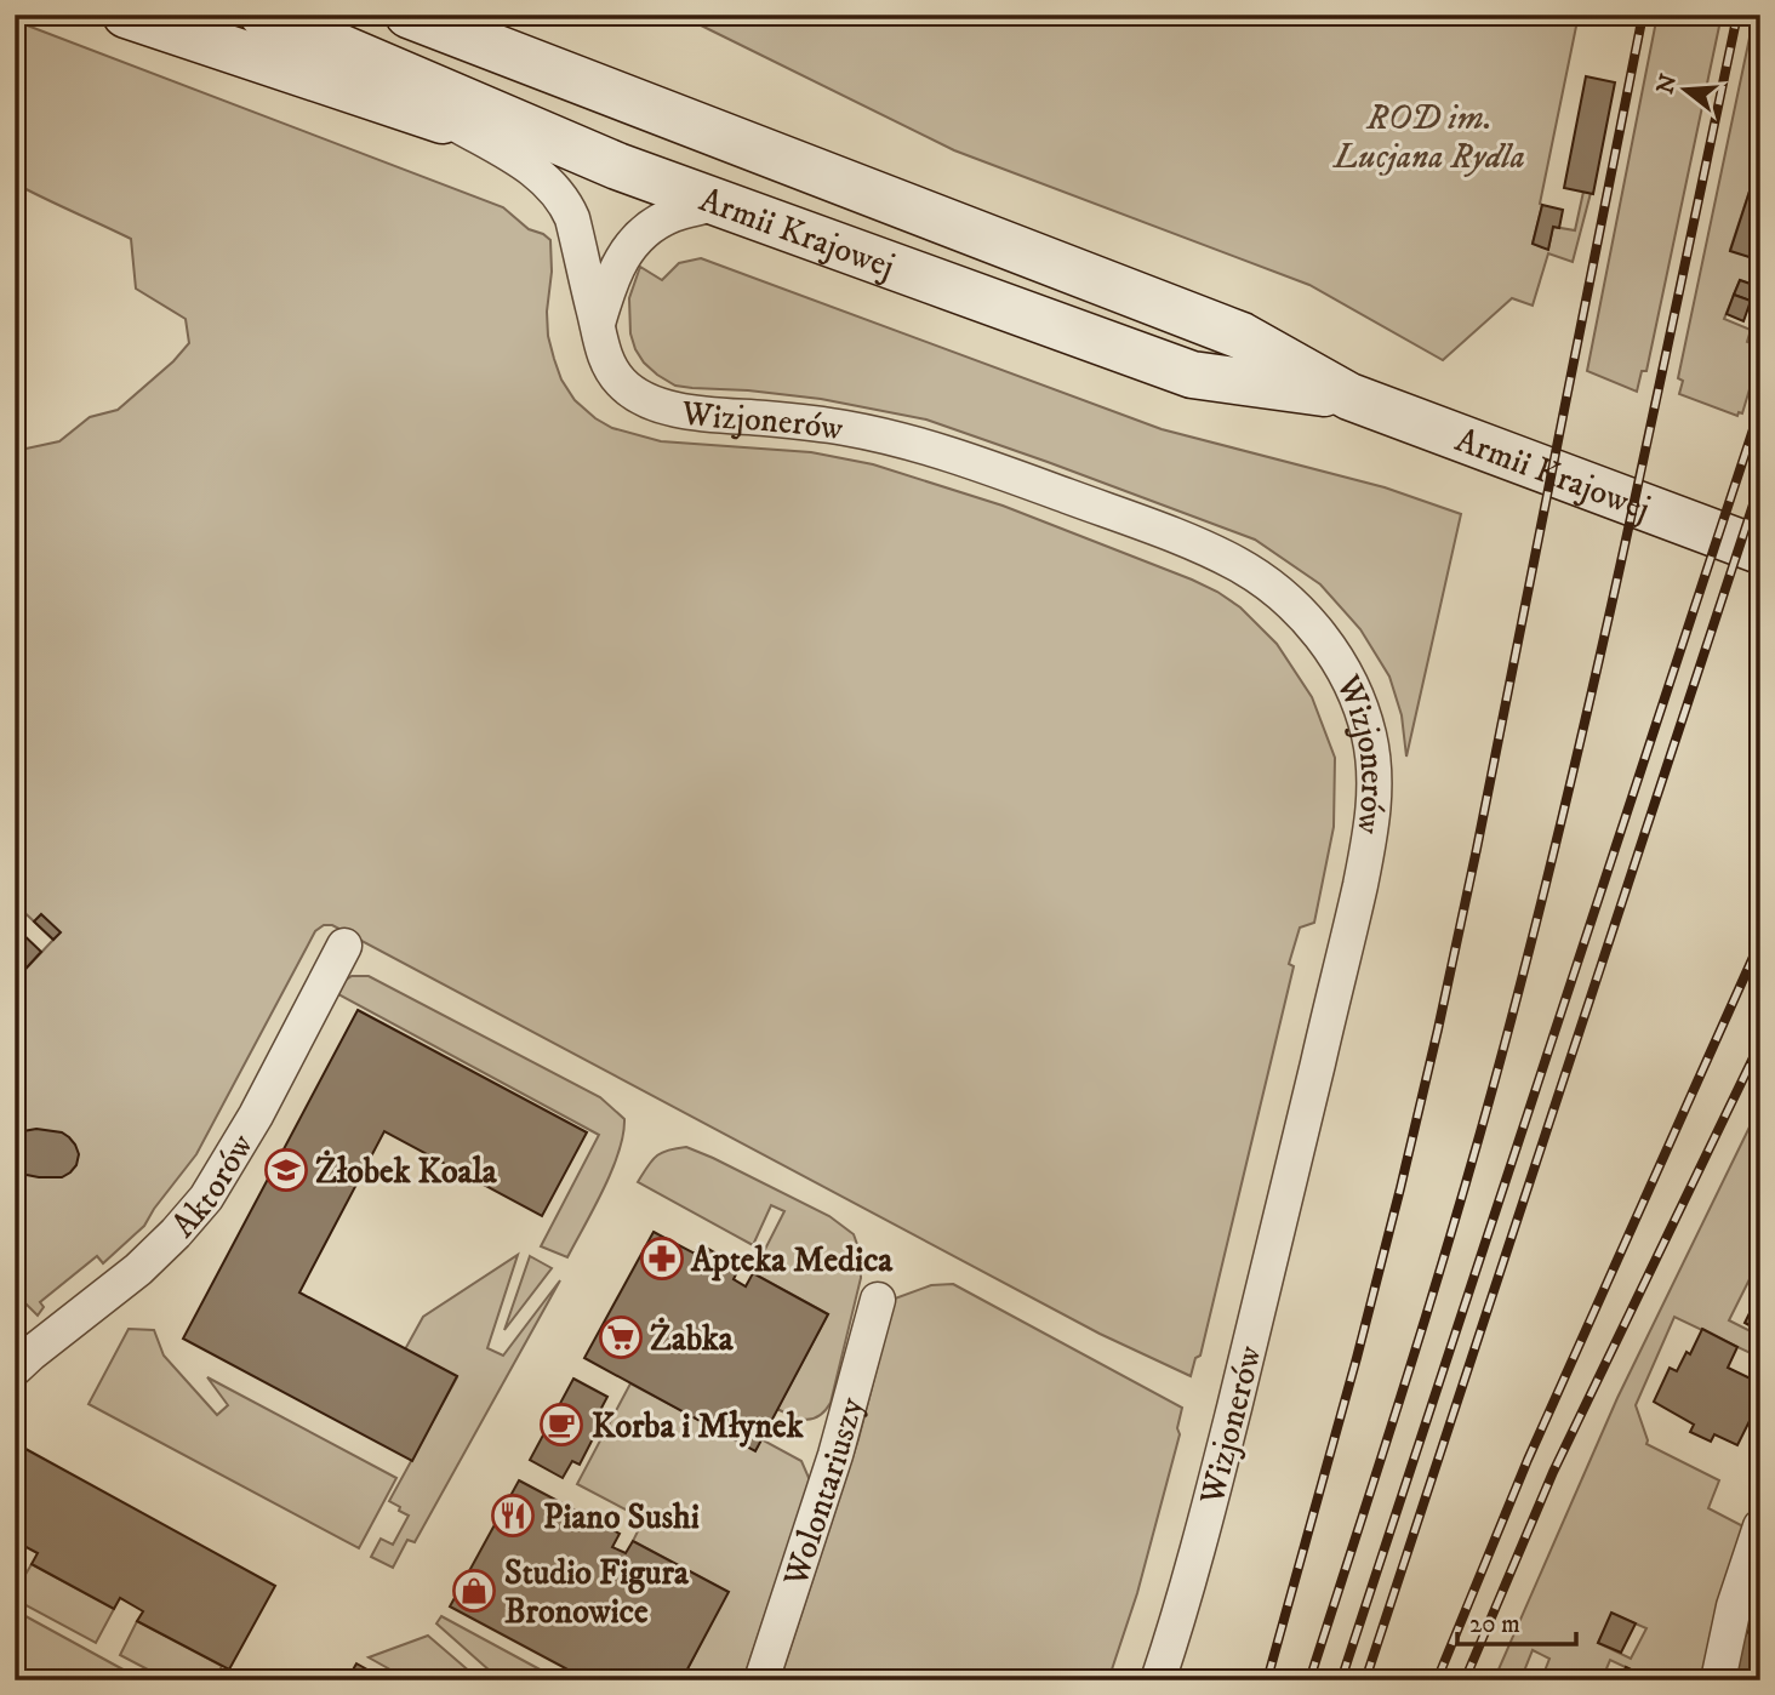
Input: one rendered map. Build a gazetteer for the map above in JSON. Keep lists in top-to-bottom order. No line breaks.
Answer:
{"streets":{"main road":["Armii Krajowej"],"street":["Wizjonerów","Aktorów","Wolontariuszy"]},"parks":["ROD im. Lucjana Rydla"],"places":{"school or university":["Żłobek Koala"],"pharmacy":["Apteka Medica"],"supermarket":["Żabka"],"cafe":["Korba i Młynek"],"restaurant":["Piano Sushi"],"shop":["Studio Figura Bronowice"]},"scale_bar":"20 m","north":"left"}
